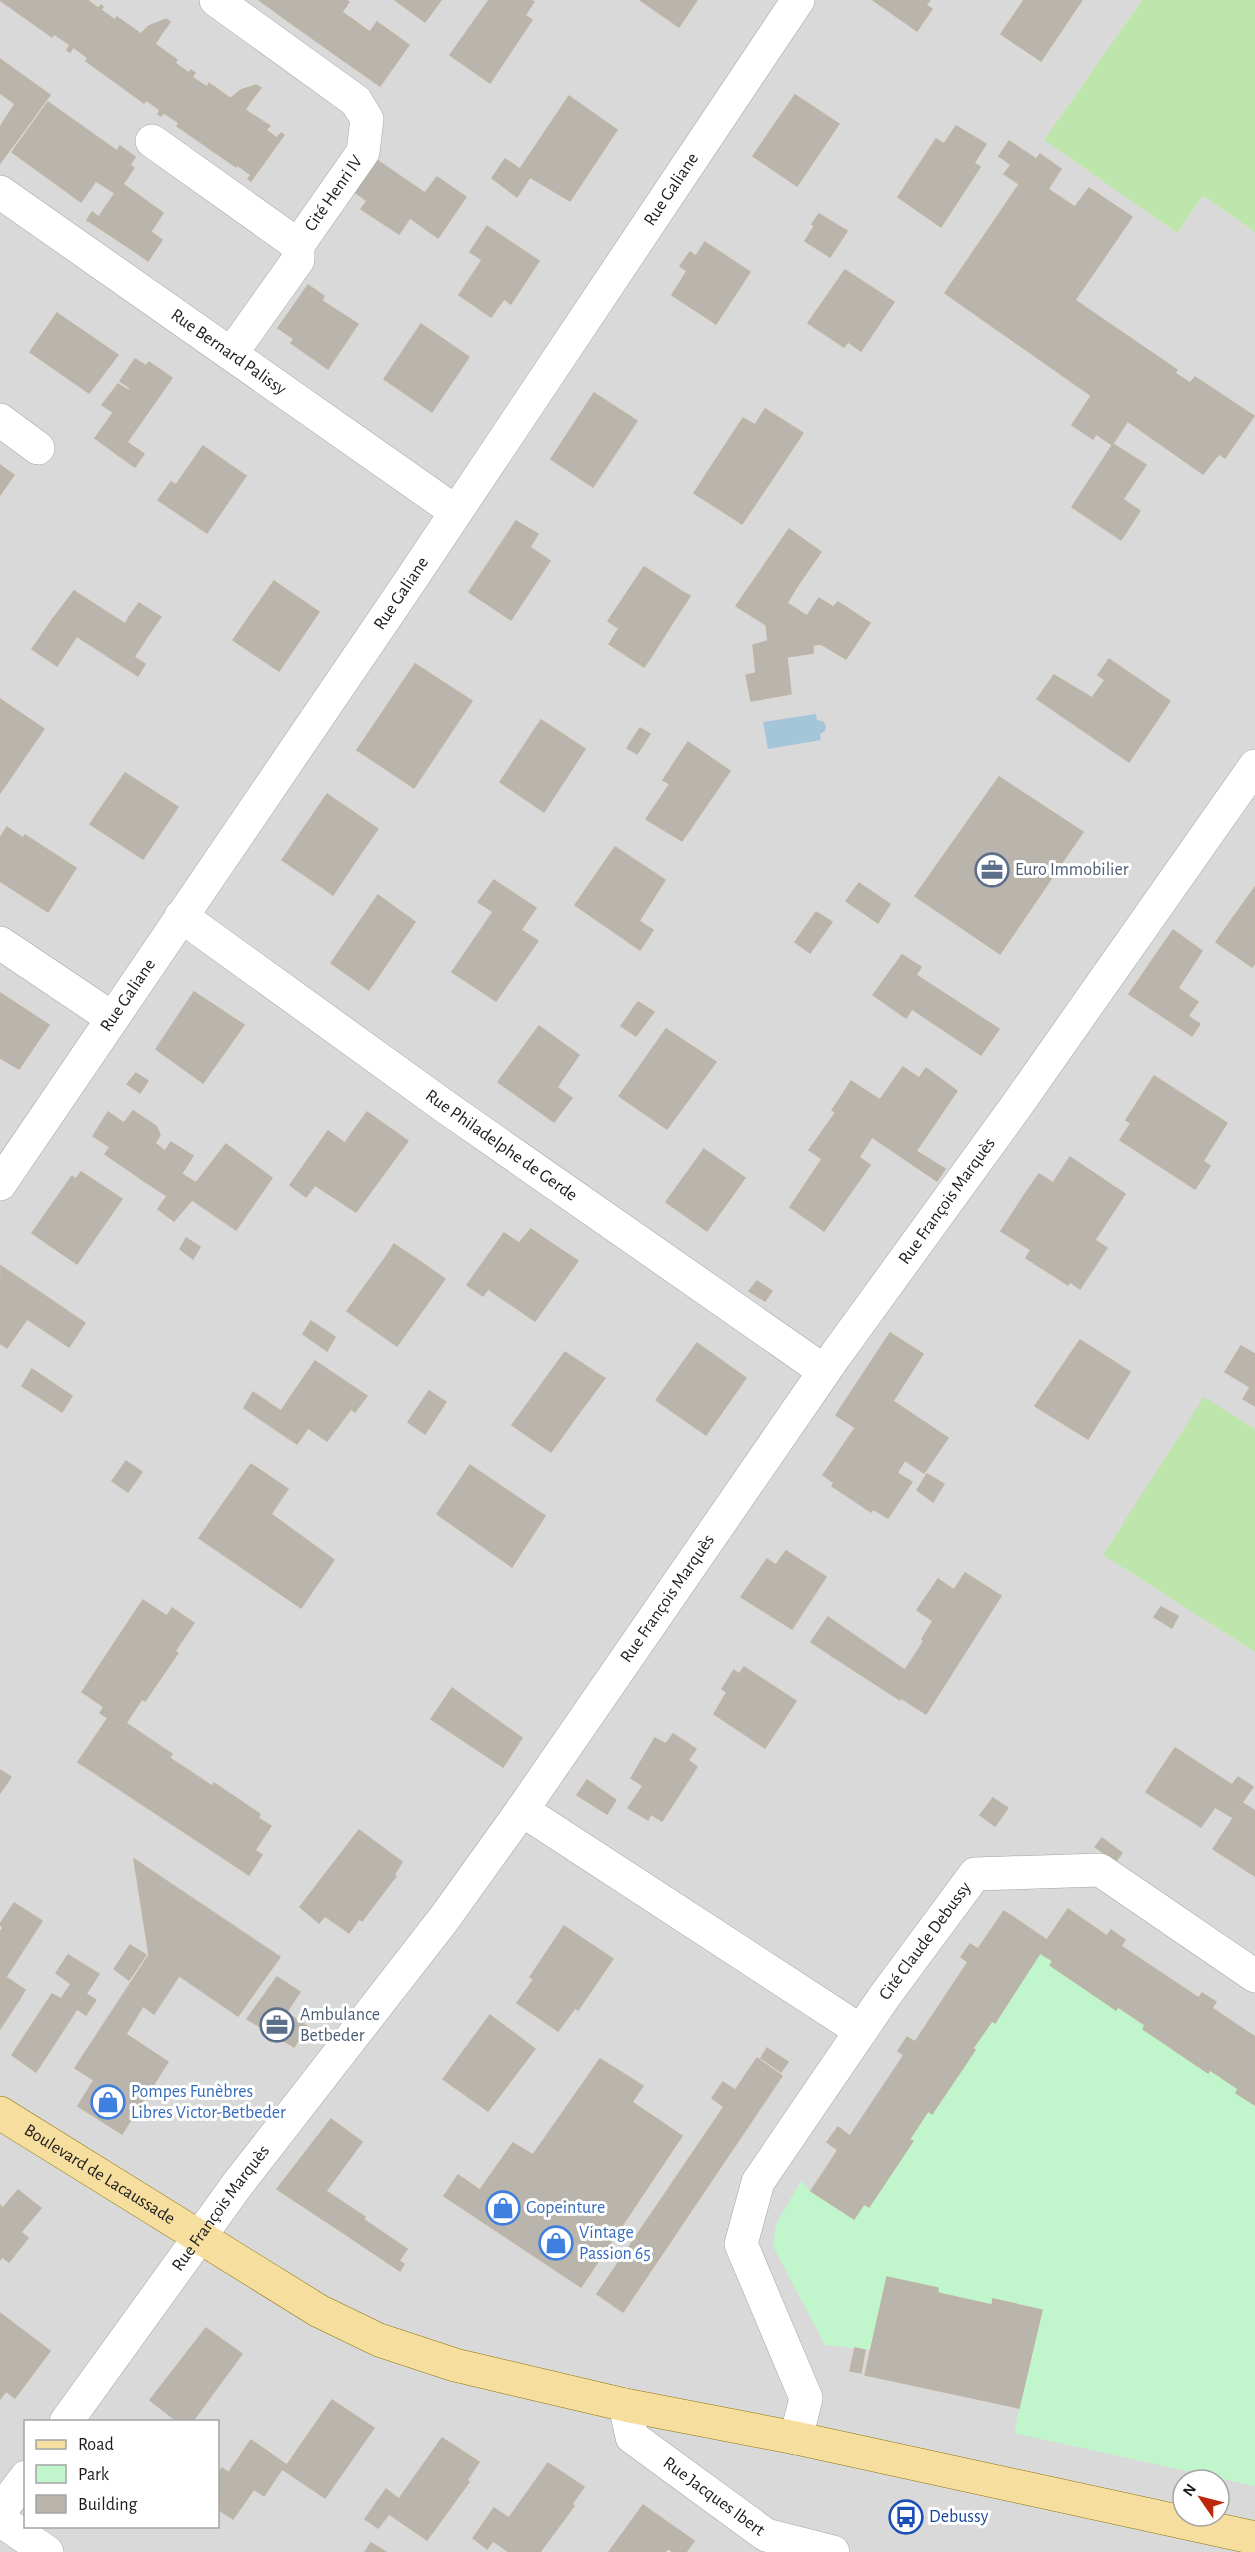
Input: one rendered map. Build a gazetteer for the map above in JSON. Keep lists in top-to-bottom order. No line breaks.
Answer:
{"streets":{"main road":["Boulevard de Lacaussade"],"street":["Rue Galiane","Cité Henri IV","Rue Bernard Palissy","Rue Philadelphe de Gerde","Rue François Marquès","Cité Claude Debussy","Rue Jacques Ibert"]},"crossings":[["Rue Galiane","Rue Bernard Palissy"],["Rue Galiane","Rue Philadelphe de Gerde"],["Rue Philadelphe de Gerde","Rue François Marquès"],["Rue François Marquès","Boulevard de Lacaussade"],["Cité Claude Debussy","Boulevard de Lacaussade"],["Boulevard de Lacaussade","Rue Jacques Ibert"]],"places":{"office":["Euro Immobilier","Ambulance Betbeder"],"shop":["Pompes Funèbres Libres Victor-Betbeder","Gopeinture","Vintage Passion 65"],"bus stop":["Debussy"]},"legend":["Road","Park","Building"],"north":"top left"}
